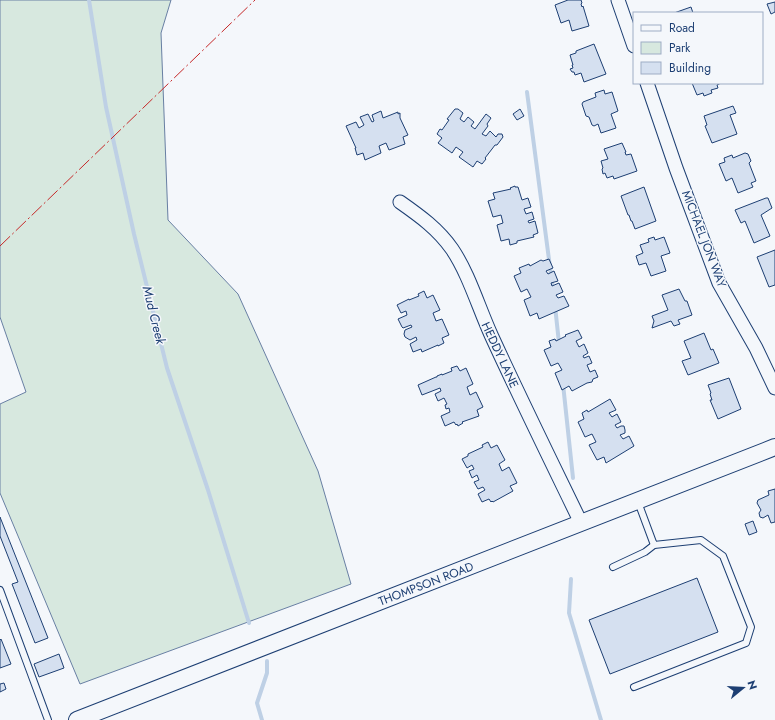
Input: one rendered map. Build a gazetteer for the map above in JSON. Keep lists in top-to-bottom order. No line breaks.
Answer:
{"streets":{"street":["MICHAEL JON WAY","HEDDY LANE","THOMPSON ROAD"]},"crossings":[["HEDDY LANE","THOMPSON ROAD"]],"water":["Mud Creek"],"legend":["Road","Park","Building"],"north":"right"}
